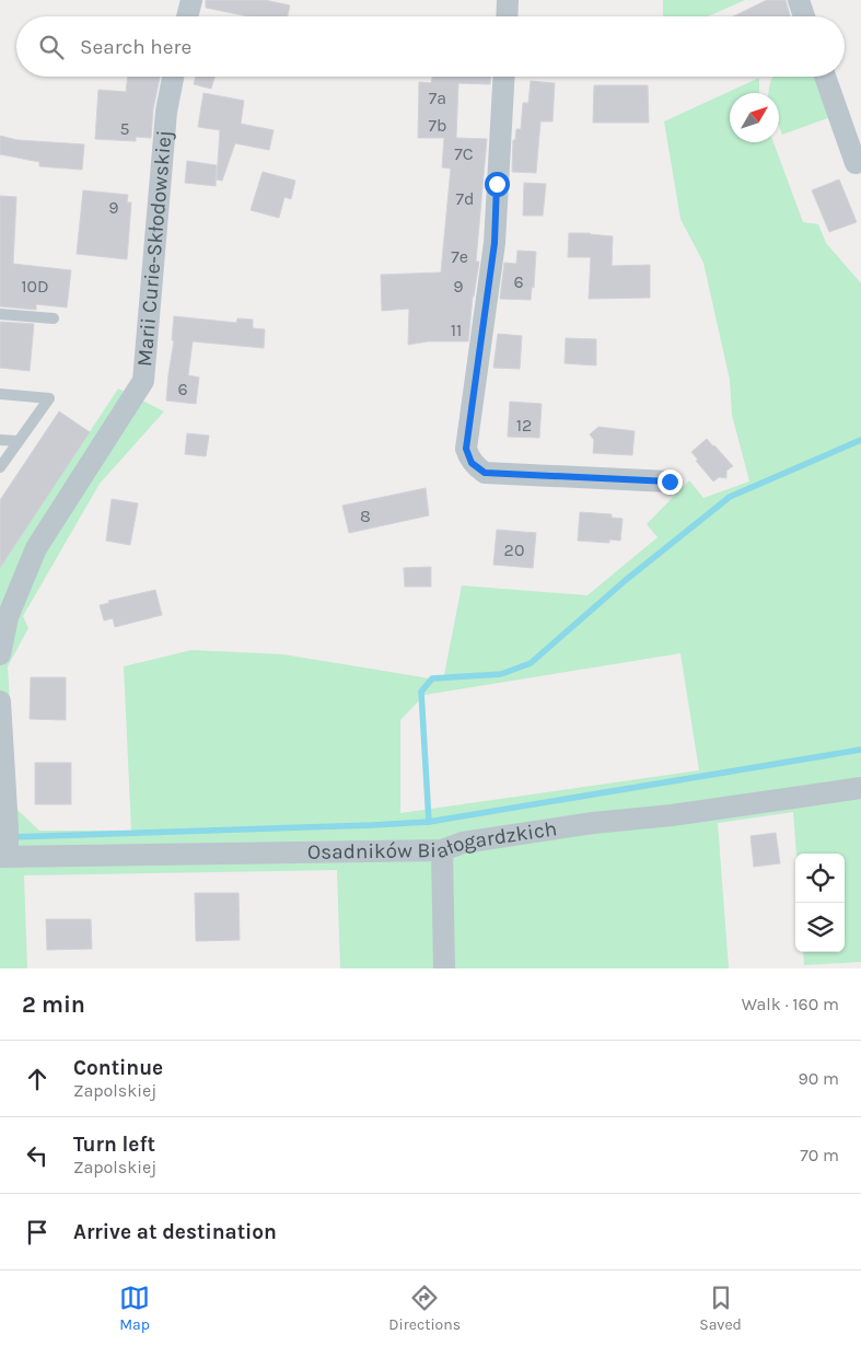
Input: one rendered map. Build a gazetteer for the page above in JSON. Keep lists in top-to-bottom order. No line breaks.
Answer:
{"streets":{"street":["Marii Curie-Skłodowskiej","Osadników Białogardzkich"]},"house_numbers":["7a","7b","5","7C","7d","9","7e","6","10D","9","11","6","12","8","20"],"north":"top right","page":{"search":"Search here","heading":["2 min","Walk · 160 m"],"list":[["Continue","Zapolskiej","90 m"],["Turn left","Zapolskiej","70 m"],"Arrive at destination"],"nav":["Map","Directions","Saved"]}}
